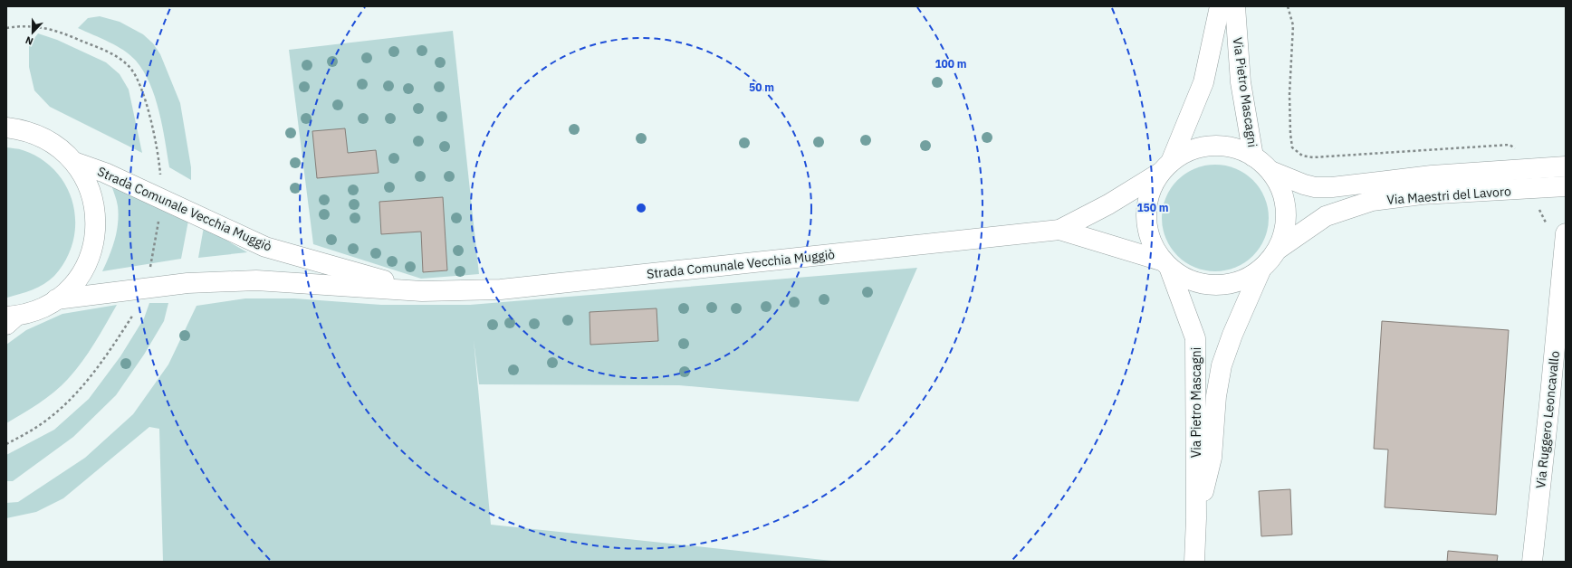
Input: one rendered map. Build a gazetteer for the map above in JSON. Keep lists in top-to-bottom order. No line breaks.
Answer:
{"streets":{"main road":["Via Pietro Mascagni","Via Maestri del Lavoro","Strada Comunale Vecchia Muggiò","Via Ruggero Leoncavallo"]},"north":"bottom","rings":["100 m","50 m","150 m"]}
